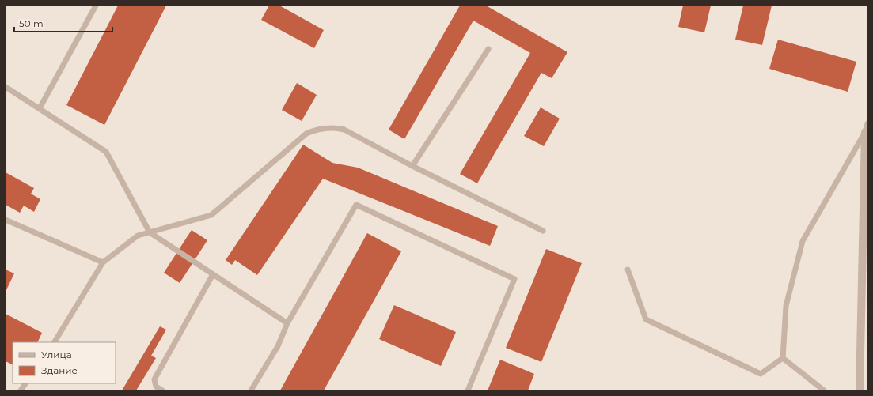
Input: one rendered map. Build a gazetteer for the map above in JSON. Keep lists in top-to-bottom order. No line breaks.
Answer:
{"legend":["Улица","Здание"],"scale_bar":"50 m"}
